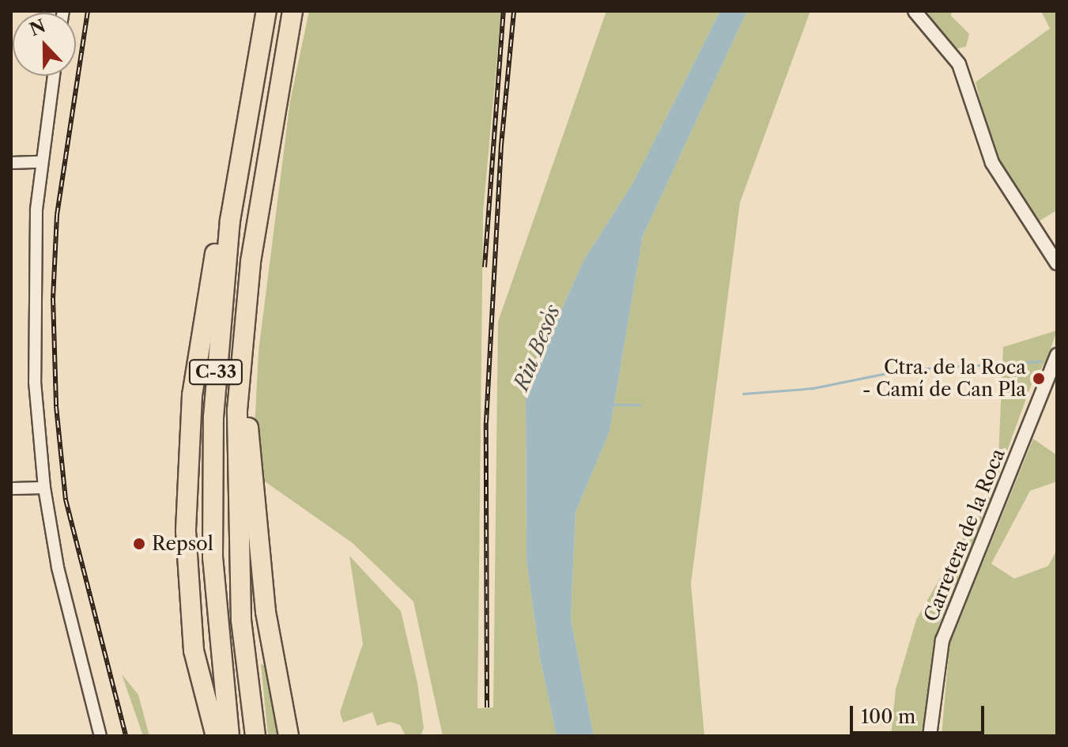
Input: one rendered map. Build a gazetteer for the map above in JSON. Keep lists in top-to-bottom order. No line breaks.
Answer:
{"streets":{"highway":["C-33"],"street":["Carretera de la Roca"]},"water":["Riu Besòs"],"places":["Ctra. de la Roca - Camí de Can Pla","Repsol"],"scale_bar":"100 m","north":"top"}
